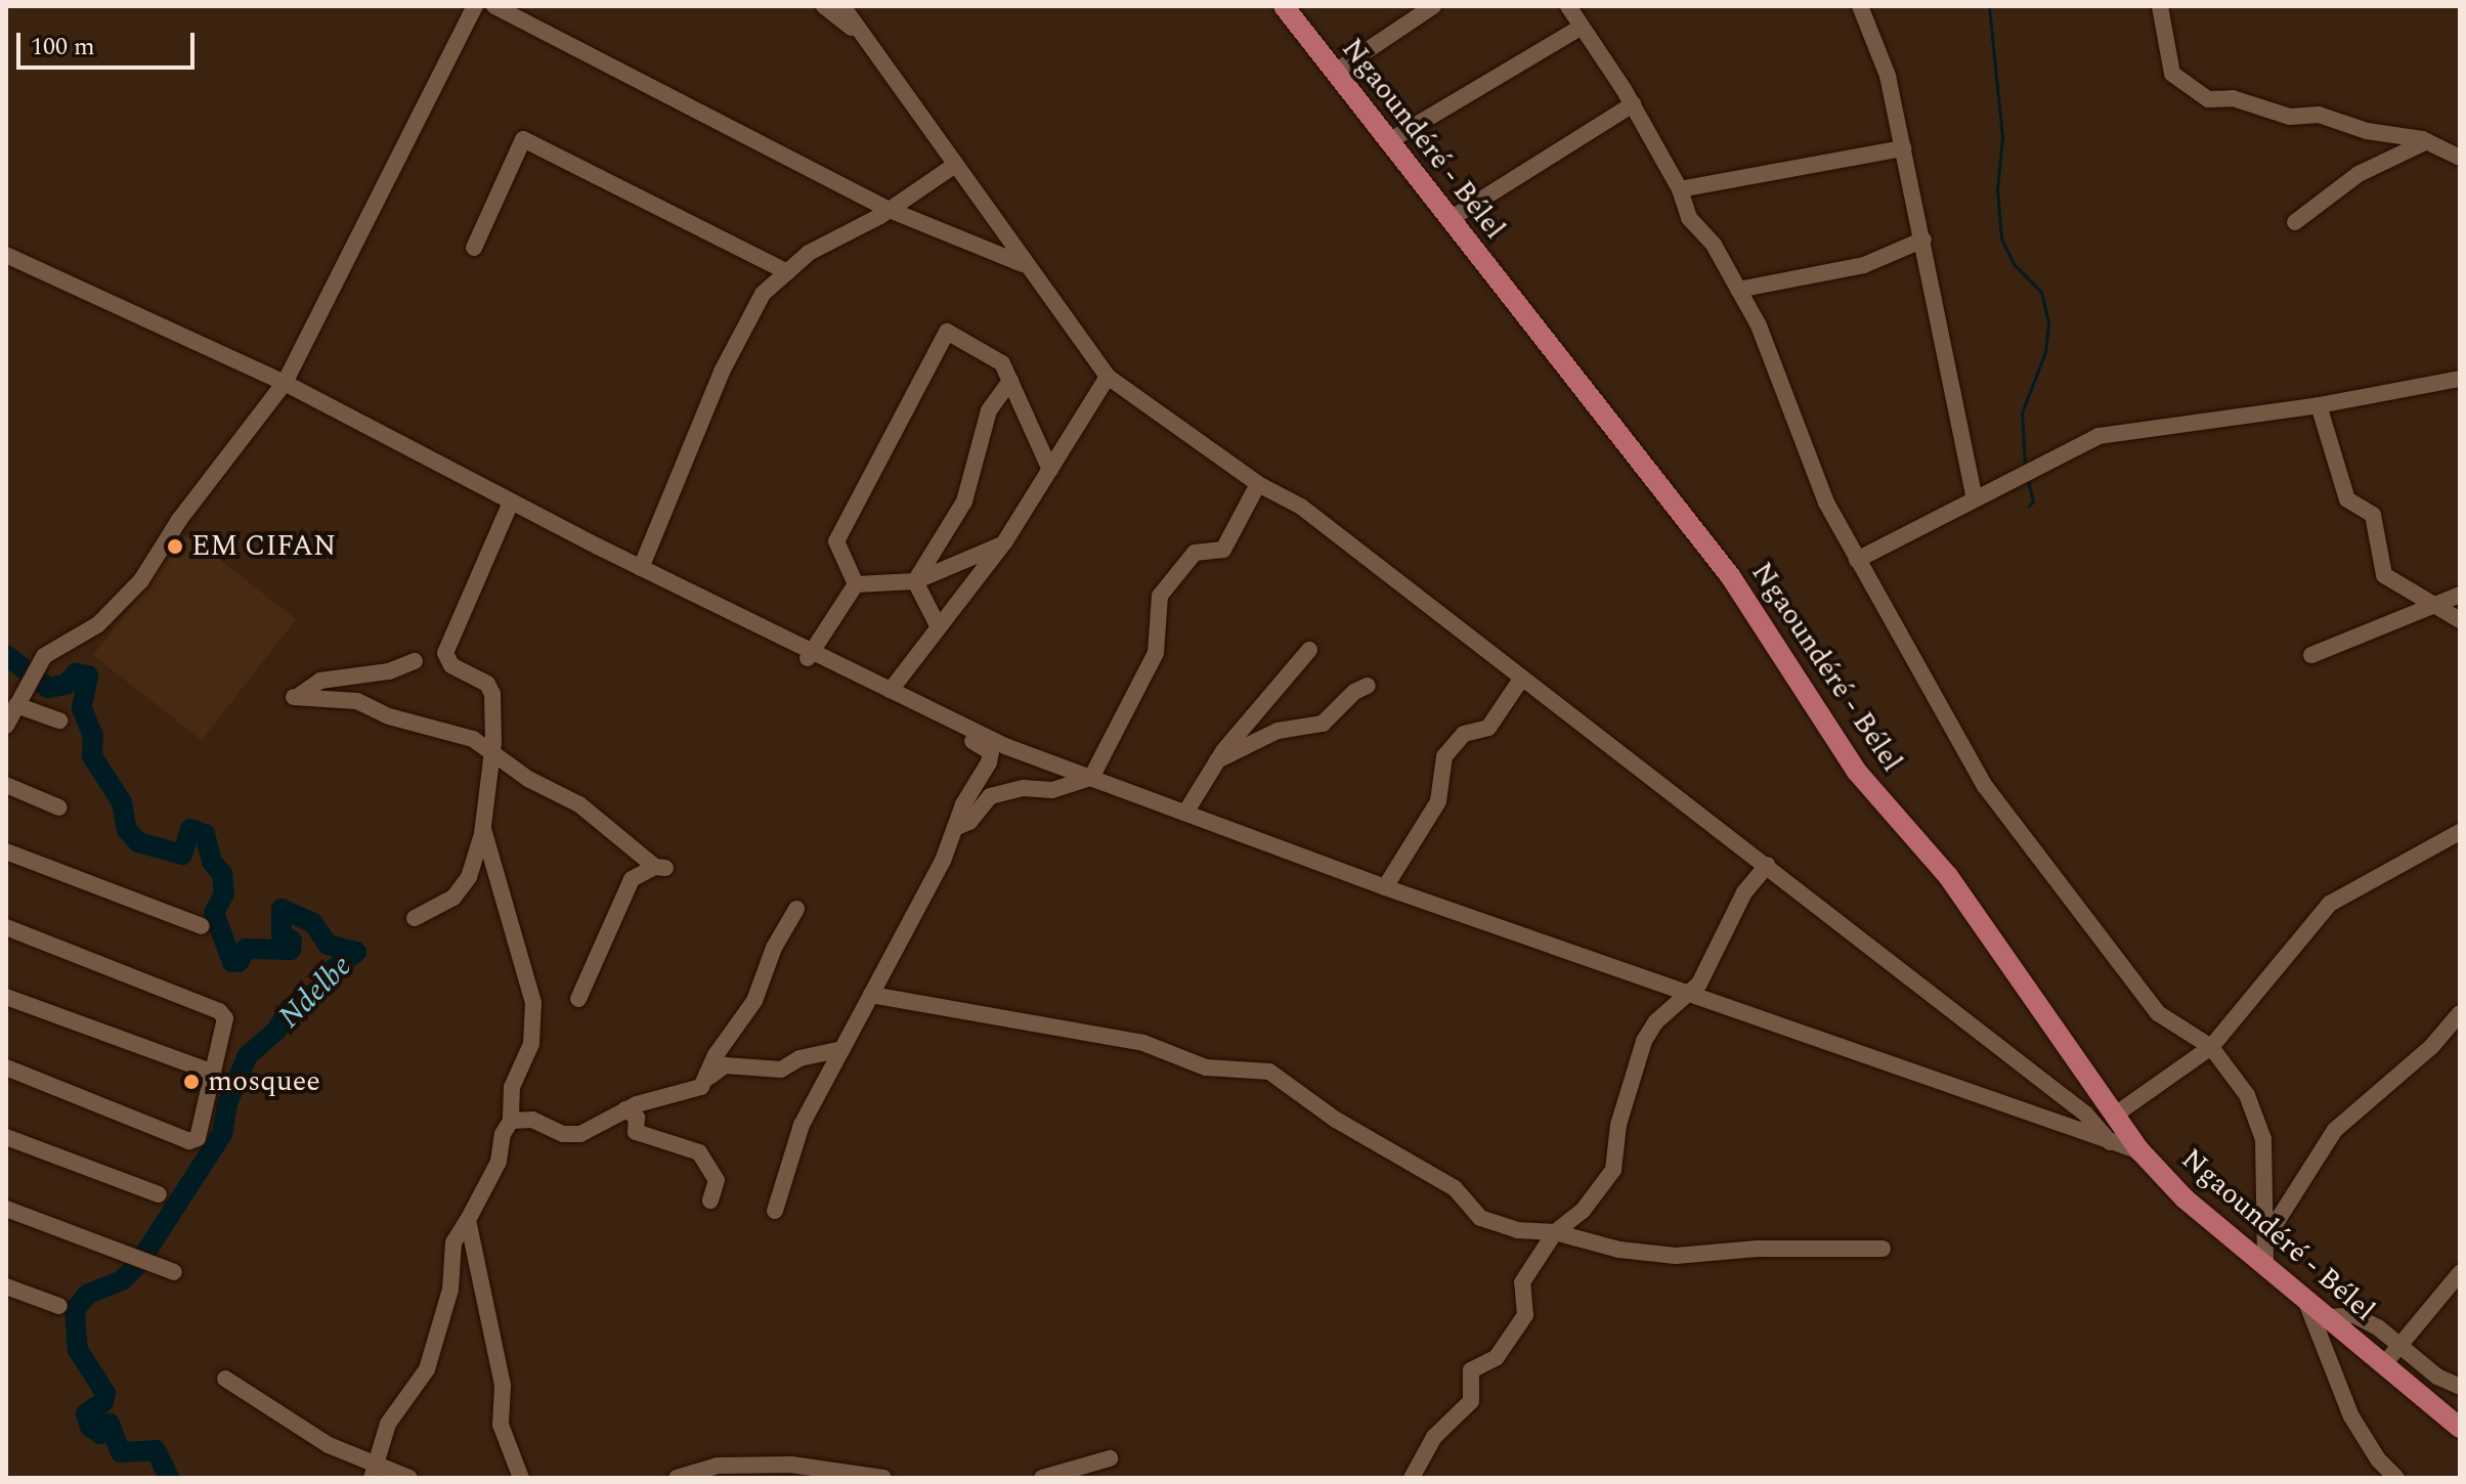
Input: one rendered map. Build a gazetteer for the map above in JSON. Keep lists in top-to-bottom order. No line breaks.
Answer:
{"streets":{"main road":["Ngaoundéré - Bélel"]},"water":["Ndelbe"],"places":["EM CIFAN","mosquee"],"scale_bar":"100 m"}
